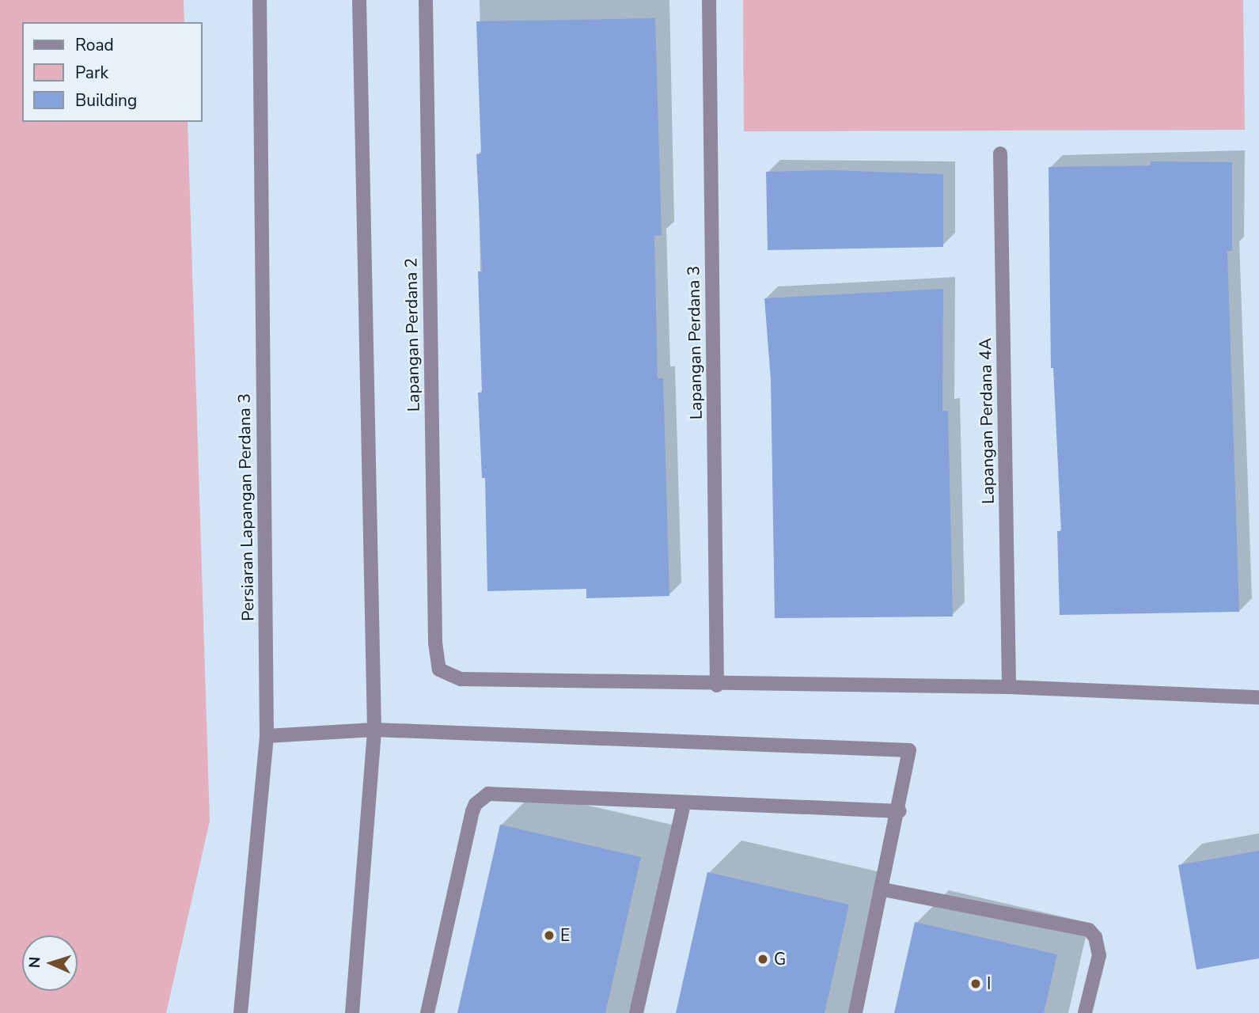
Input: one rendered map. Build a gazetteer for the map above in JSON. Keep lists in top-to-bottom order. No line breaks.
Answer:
{"streets":{"street":["Lapangan Perdana 2","Lapangan Perdana 3","Lapangan Perdana 4A","Persiaran Lapangan Perdana 3"]},"crossings":[["Lapangan Perdana 2","Lapangan Perdana 3"]],"places":["E","G","I"],"legend":["Road","Park","Building"],"north":"left"}
